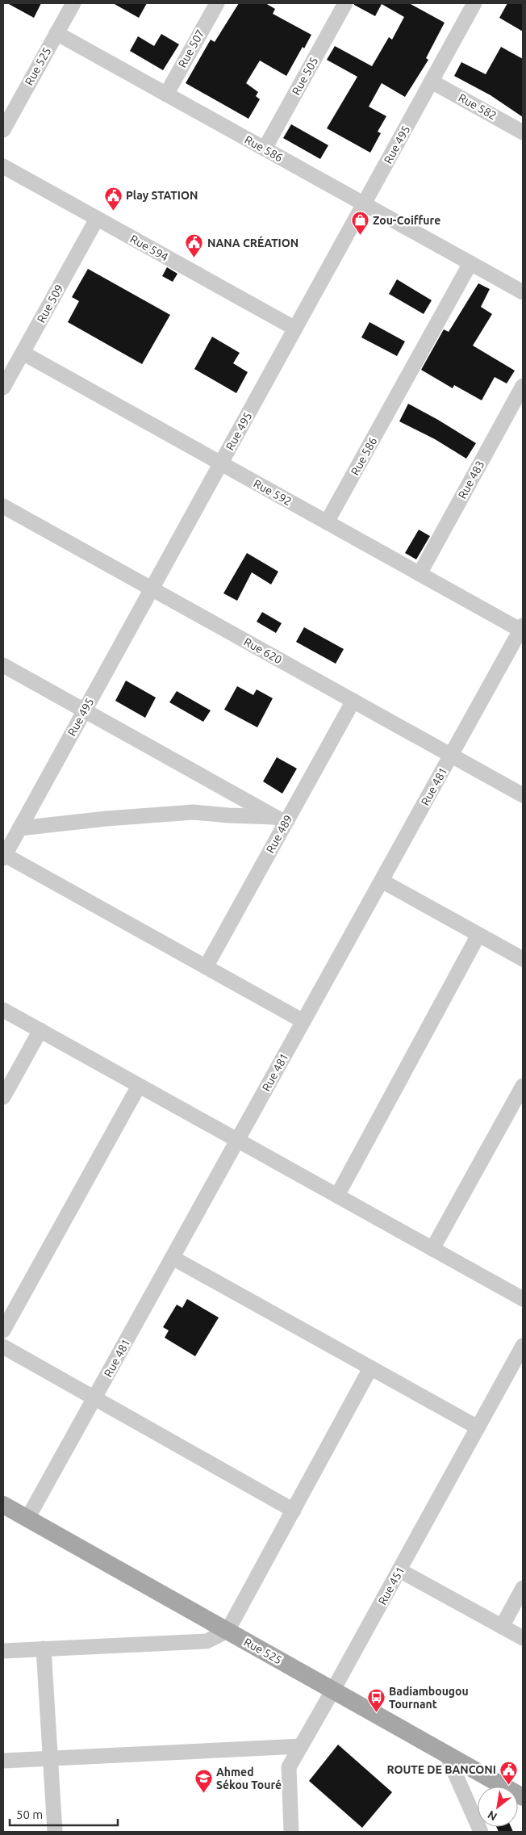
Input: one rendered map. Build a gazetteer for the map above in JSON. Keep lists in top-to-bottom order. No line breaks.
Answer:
{"streets":{"main road":["Rue 525"],"street":["Rue 507","Rue 505","Rue 582","Rue 495","Rue 586","Rue 594","Rue 509","Rue 483","Rue 592","Rue 620","Rue 481","Rue 489","Rue 451"]},"crossings":[["Rue 507","Rue 586"],["Rue 525","Rue 586"],["Rue 525","Rue 481"],["Rue 525","Rue 451"],["Rue 505","Rue 586"],["Rue 582","Rue 495"],["Rue 495","Rue 586"],["Rue 495","Rue 594"],["Rue 495","Rue 592"],["Rue 495","Rue 620"],["Rue 586","Rue 592"],["Rue 594","Rue 509"],["Rue 509","Rue 592"],["Rue 483","Rue 592"],["Rue 592","Rue 481"],["Rue 620","Rue 481"],["Rue 620","Rue 489"]],"places":{"public building":["Play STATION","NANA CRÉATION","ROUTE DE BANCONI"],"shop":["Zou-Coiffure"],"bus stop":["Badiambougou Tournant"],"school or university":["Ahmed Sékou Touré"]},"scale_bar":"50 m","north":"bottom left"}
